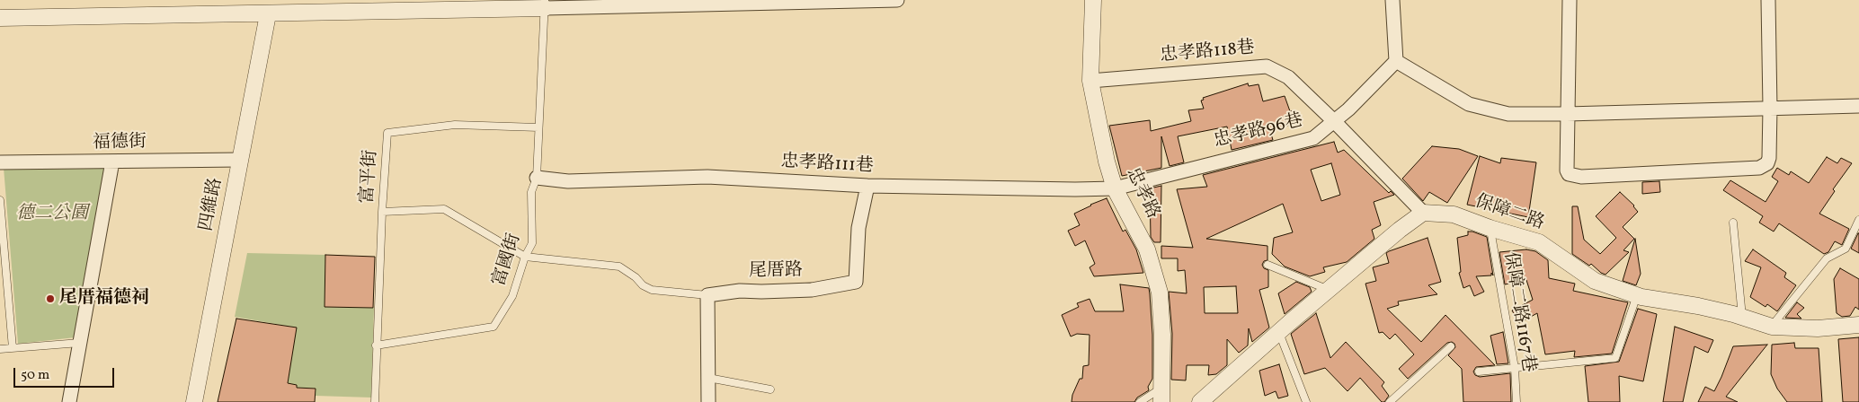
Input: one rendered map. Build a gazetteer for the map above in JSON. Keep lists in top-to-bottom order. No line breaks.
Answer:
{"streets":{"street":["忠孝路118巷","忠孝路96巷","福德街","忠孝路111巷","忠孝路","四維路","保障二路","尾厝路"],"lane":["富平街","富國街","保障二路1167巷"]},"crossings":[["忠孝路118巷","忠孝路96巷"],["忠孝路118巷","忠孝路"],["忠孝路96巷","忠孝路111巷"],["忠孝路96巷","忠孝路"],["福德街","四維路"],["忠孝路111巷","忠孝路"],["忠孝路111巷","富國街"],["忠孝路111巷","尾厝路"],["富平街","富國街"],["保障二路","保障二路1167巷"]],"parks":["德二公園"],"places":["尾厝福德祠"],"scale_bar":"50 m"}
